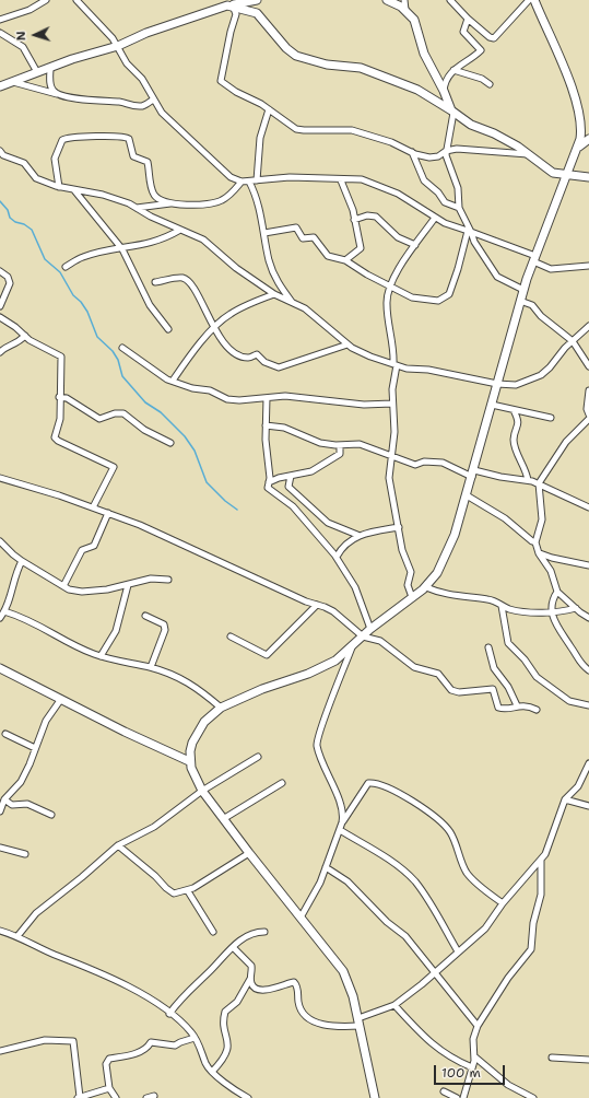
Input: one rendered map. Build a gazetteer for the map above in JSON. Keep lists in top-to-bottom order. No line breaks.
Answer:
{"scale_bar":"100 m","north":"left"}
